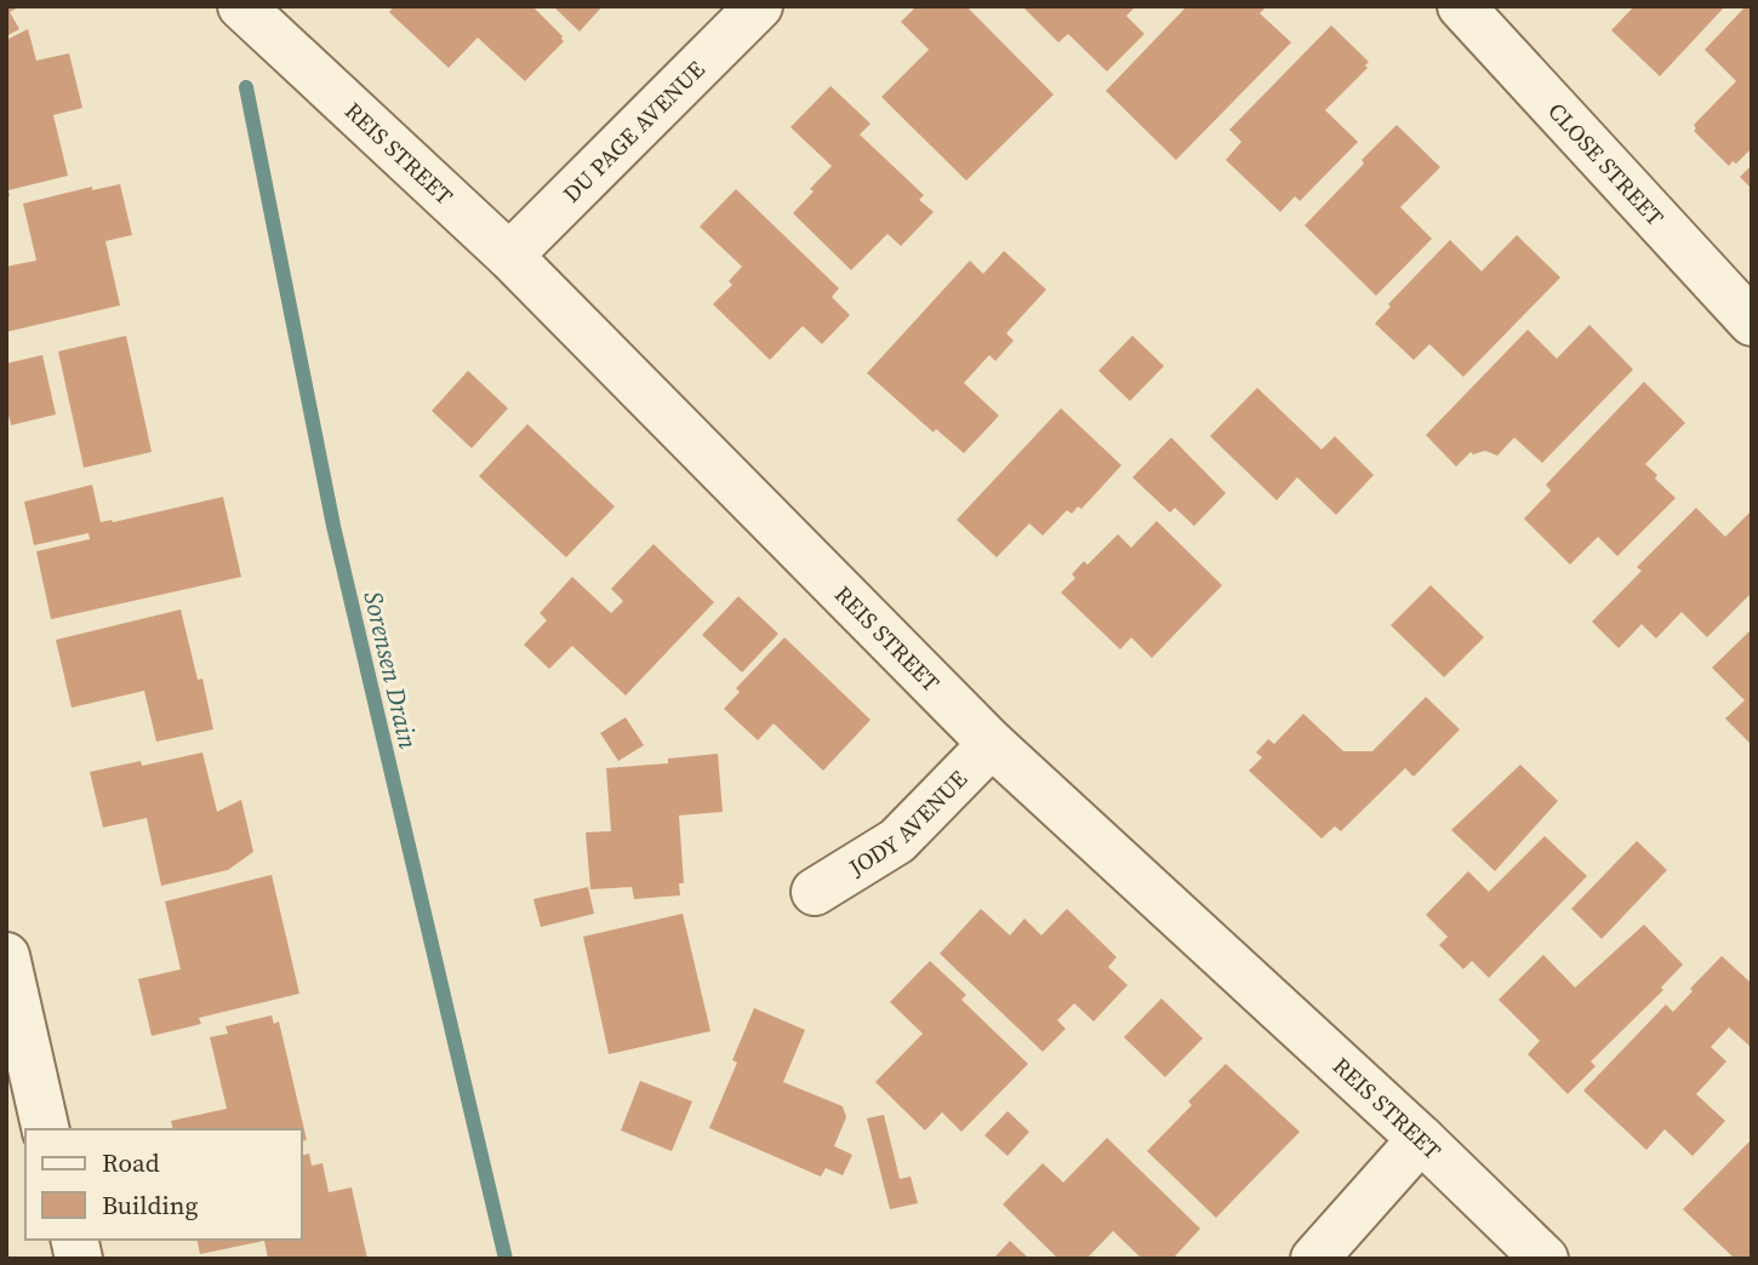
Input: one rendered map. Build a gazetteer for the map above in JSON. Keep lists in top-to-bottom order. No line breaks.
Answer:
{"streets":{"street":["DU PAGE AVENUE","REIS STREET","CLOSE STREET","JODY AVENUE"]},"crossings":[["DU PAGE AVENUE","REIS STREET"],["REIS STREET","JODY AVENUE"]],"water":["Sorensen Drain"],"legend":["Road","Building"]}
